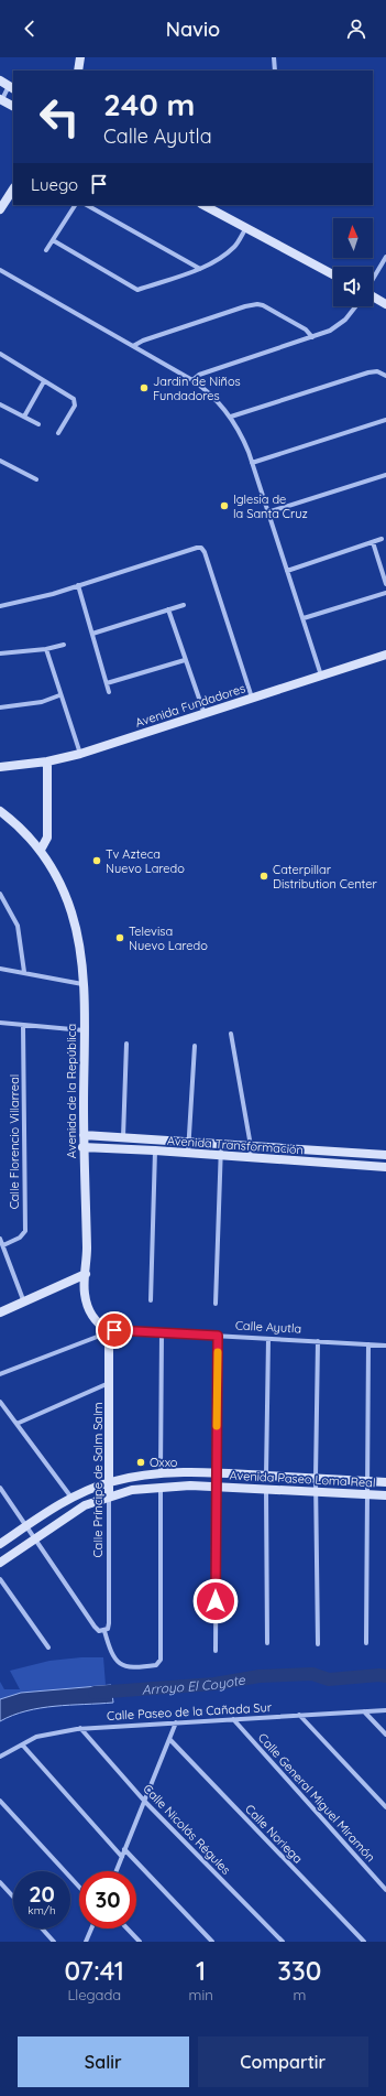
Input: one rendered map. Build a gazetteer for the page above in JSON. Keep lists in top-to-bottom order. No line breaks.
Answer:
{"streets":{"street":["Avenida Fundadores","Avenida de la República","Calle Florencio Villarreal","Avenida Transformación","Calle Ayutla","Avenida Paseo Loma Real","Calle Príncipe de Salm Salm","Calle Paseo de la Cañada Sur","Calle General Miguel Miramón","Calle Nicolás Régules","Calle Noriega"]},"crossings":[["Avenida de la República","Avenida Transformación"],["Avenida de la República","Calle Ayutla"],["Avenida de la República","Calle Príncipe de Salm Salm"],["Calle Ayutla","Calle Príncipe de Salm Salm"],["Avenida Paseo Loma Real","Calle Príncipe de Salm Salm"],["Calle Paseo de la Cañada Sur","Calle General Miguel Miramón"],["Calle Paseo de la Cañada Sur","Calle Nicolás Régules"]],"water":["Arroyo El Coyote"],"places":["Jardin de Niños Fundadores","Iglesia de la Santa Cruz","Tv Azteca Nuevo Laredo","Caterpillar Distribution Center","Televisa Nuevo Laredo","Oxxo"],"north":"top","page":{"header":"Navio","turn":["240 m","Calle Ayutla"],"then":"Luego","speed":"20 km/h","limit":"30","eta":["07:41","Llegada","1","min","330","m"],"buttons":["Salir","Compartir"]}}
